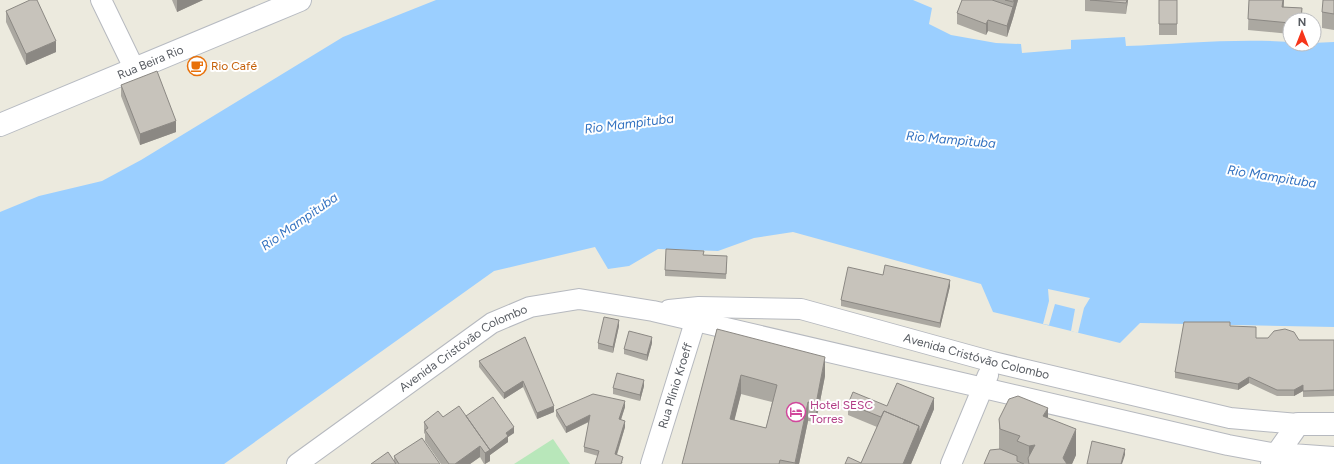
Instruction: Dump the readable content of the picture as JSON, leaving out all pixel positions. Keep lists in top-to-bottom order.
{
  "streets": {
    "main road": ["Rua Beira Rio"],
    "street": ["Avenida Cristóvão Colombo", "Rua Plínio Kroeff"]
  },
  "crossings": [
    ["Avenida Cristóvão Colombo", "Rua Plínio Kroeff"]
  ],
  "water": ["Rio Mampituba"],
  "places": {
    "cafe": ["Rio Café"],
    "hotel": ["Hotel SESC Torres"]
  },
  "north": "top"
}
